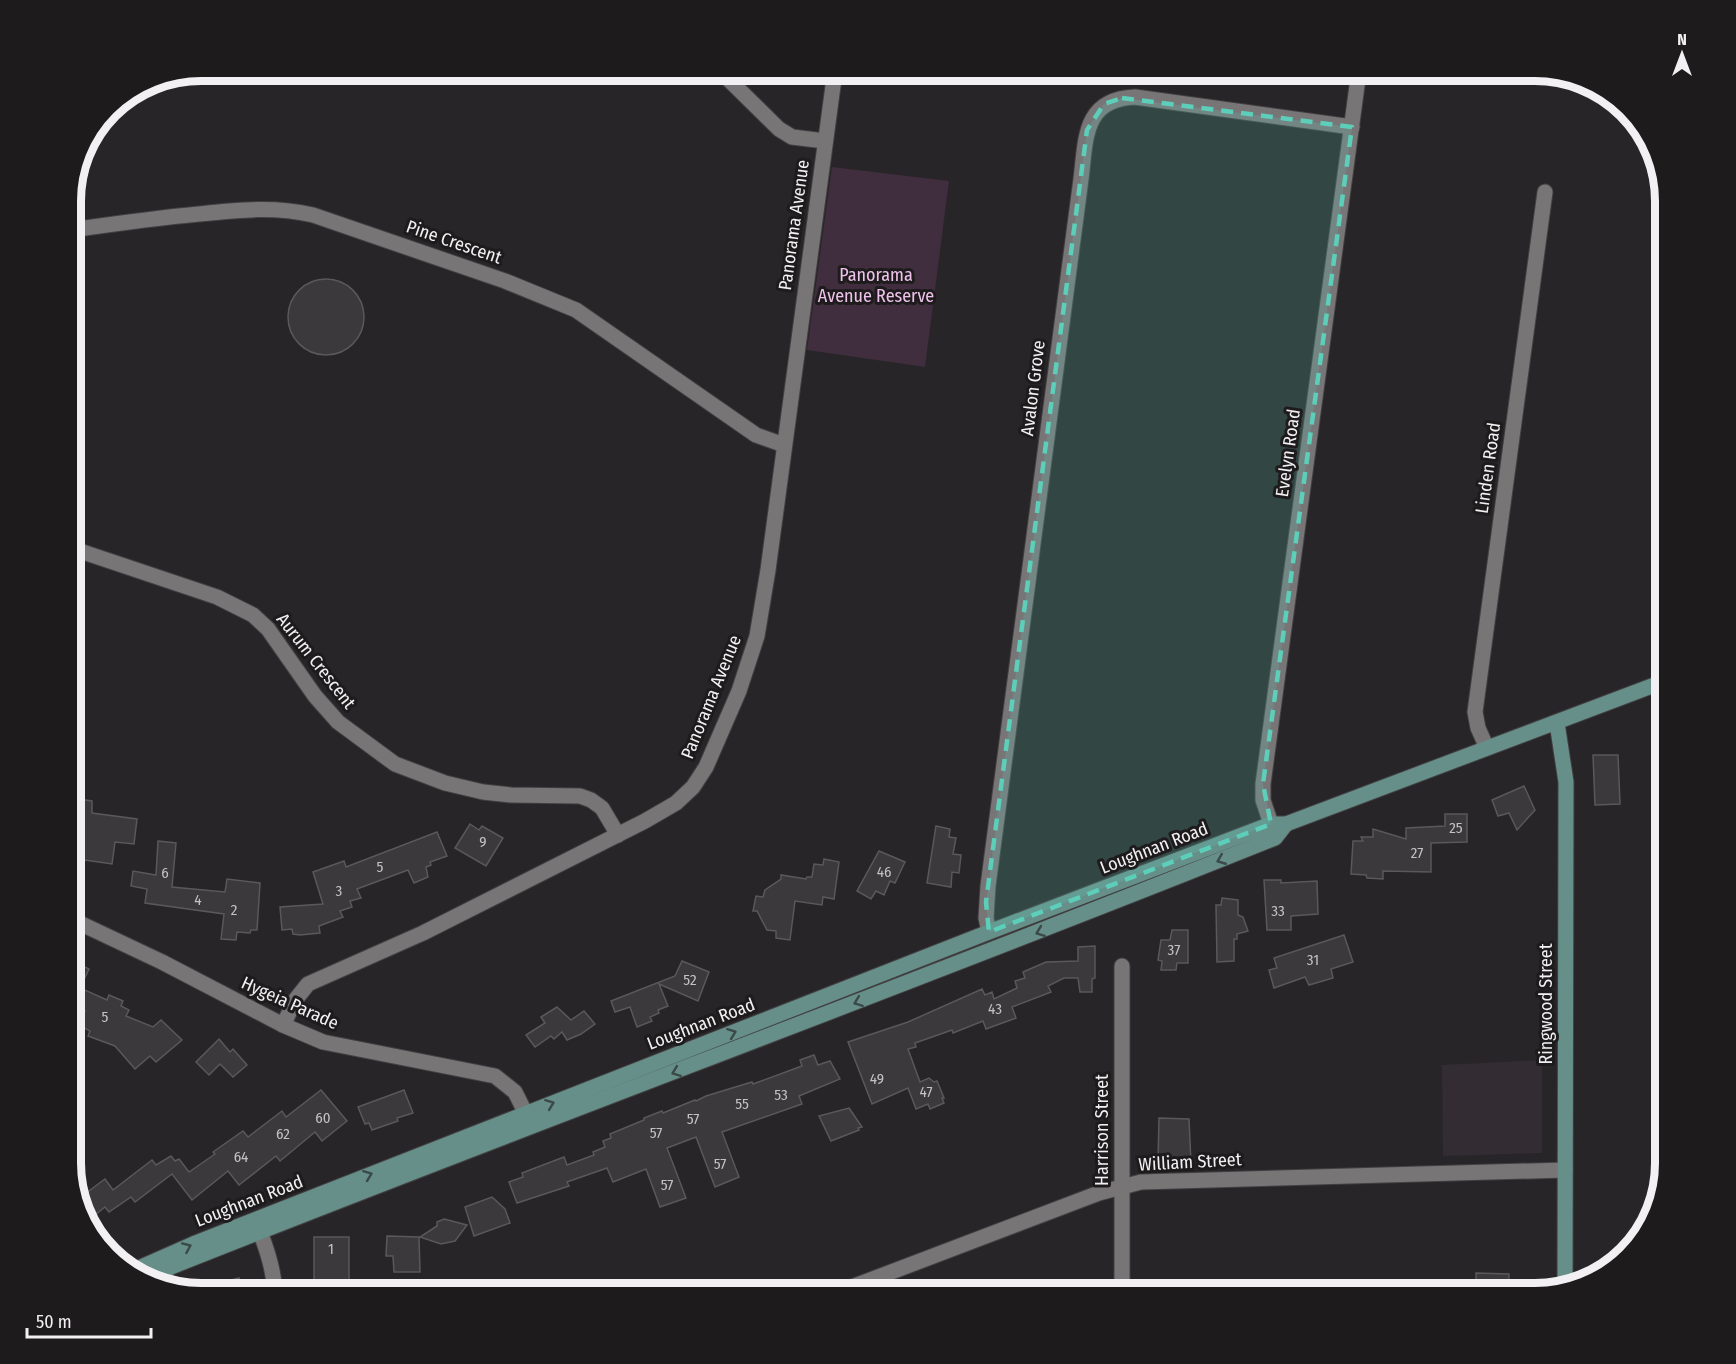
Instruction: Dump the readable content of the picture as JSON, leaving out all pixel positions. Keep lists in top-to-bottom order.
{
  "streets": {
    "main road": ["Loughnan Road", "Ringwood Street"],
    "street": [
      "Panorama Avenue",
      "Pine Crescent",
      "Avalon Grove",
      "Evelyn Road",
      "Linden Road",
      "Aurum Crescent",
      "Hygeia Parade",
      "Harrison Street",
      "William Street"
    ]
  },
  "crossings": [
    ["Panorama Avenue", "Pine Crescent"],
    ["Panorama Avenue", "Aurum Crescent"],
    ["Panorama Avenue", "Hygeia Parade"],
    ["Avalon Grove", "Evelyn Road"],
    ["Avalon Grove", "Loughnan Road"],
    ["Evelyn Road", "Loughnan Road"],
    ["Linden Road", "Loughnan Road"],
    ["Loughnan Road", "Hygeia Parade"],
    ["Loughnan Road", "Ringwood Street"],
    ["Ringwood Street", "William Street"],
    ["Harrison Street", "William Street"]
  ],
  "parks": ["Panorama Avenue Reserve"],
  "house_numbers": [
    "25",
    "9",
    "27",
    "5",
    "46",
    "6",
    "3",
    "4",
    "2",
    "33",
    "37",
    "31",
    "52",
    "43",
    "5",
    "49",
    "47",
    "53",
    "55",
    "60",
    "57",
    "57",
    "62",
    "64",
    "57",
    "57",
    "1"
  ],
  "scale_bar": "50 m",
  "north": "top"
}
